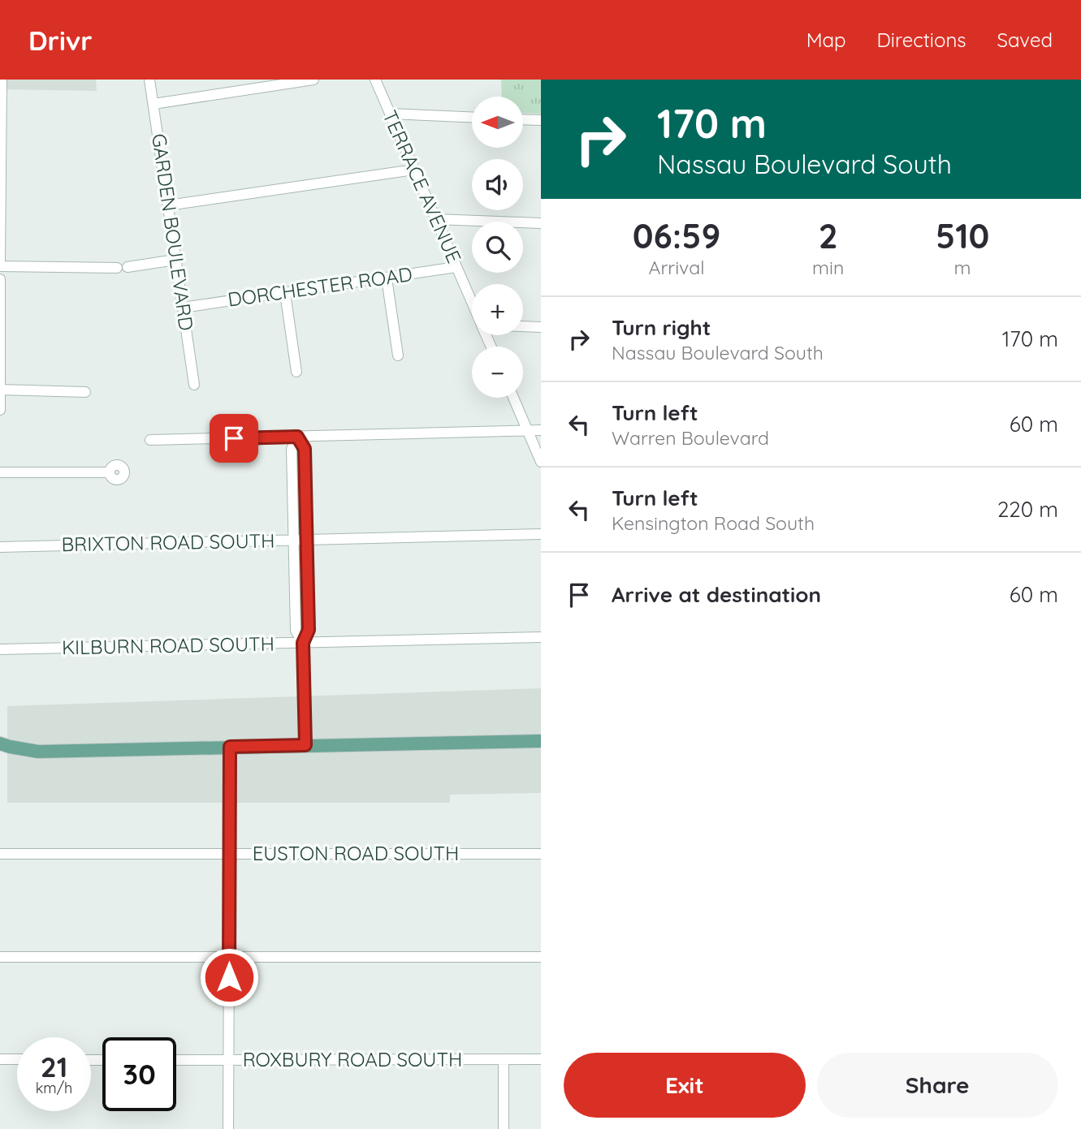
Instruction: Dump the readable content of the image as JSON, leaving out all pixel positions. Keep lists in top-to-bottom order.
{
  "streets": {
    "street": [
      "TERRACE AVENUE",
      "GARDEN BOULEVARD",
      "DORCHESTER ROAD",
      "BRIXTON ROAD SOUTH",
      "KILBURN ROAD SOUTH",
      "EUSTON ROAD SOUTH",
      "ROXBURY ROAD SOUTH"
    ]
  },
  "crossings": [
    ["TERRACE AVENUE", "DORCHESTER ROAD"],
    ["GARDEN BOULEVARD", "DORCHESTER ROAD"]
  ],
  "north": "left",
  "page": {
    "header": "Drivr",
    "nav": ["Map", "Directions", "Saved"],
    "turn": ["170 m", "Nassau Boulevard South"],
    "map_buttons": ["+", "−"],
    "eta": [
      "06:59",
      "Arrival",
      "2",
      "min",
      "510",
      "m"
    ],
    "list": [
      {
        "name": "Turn right",
        "note": "Nassau Boulevard South",
        "value": "170 m"
      },
      {
        "name": "Turn left",
        "note": "Warren Boulevard",
        "value": "60 m"
      },
      {
        "name": "Turn left",
        "note": "Kensington Road South",
        "value": "220 m"
      },
      {
        "name": "Arrive at destination",
        "value": "60 m"
      }
    ],
    "speed": "21 km/h",
    "limit": "30",
    "buttons": ["Exit", "Share"]
  }
}
